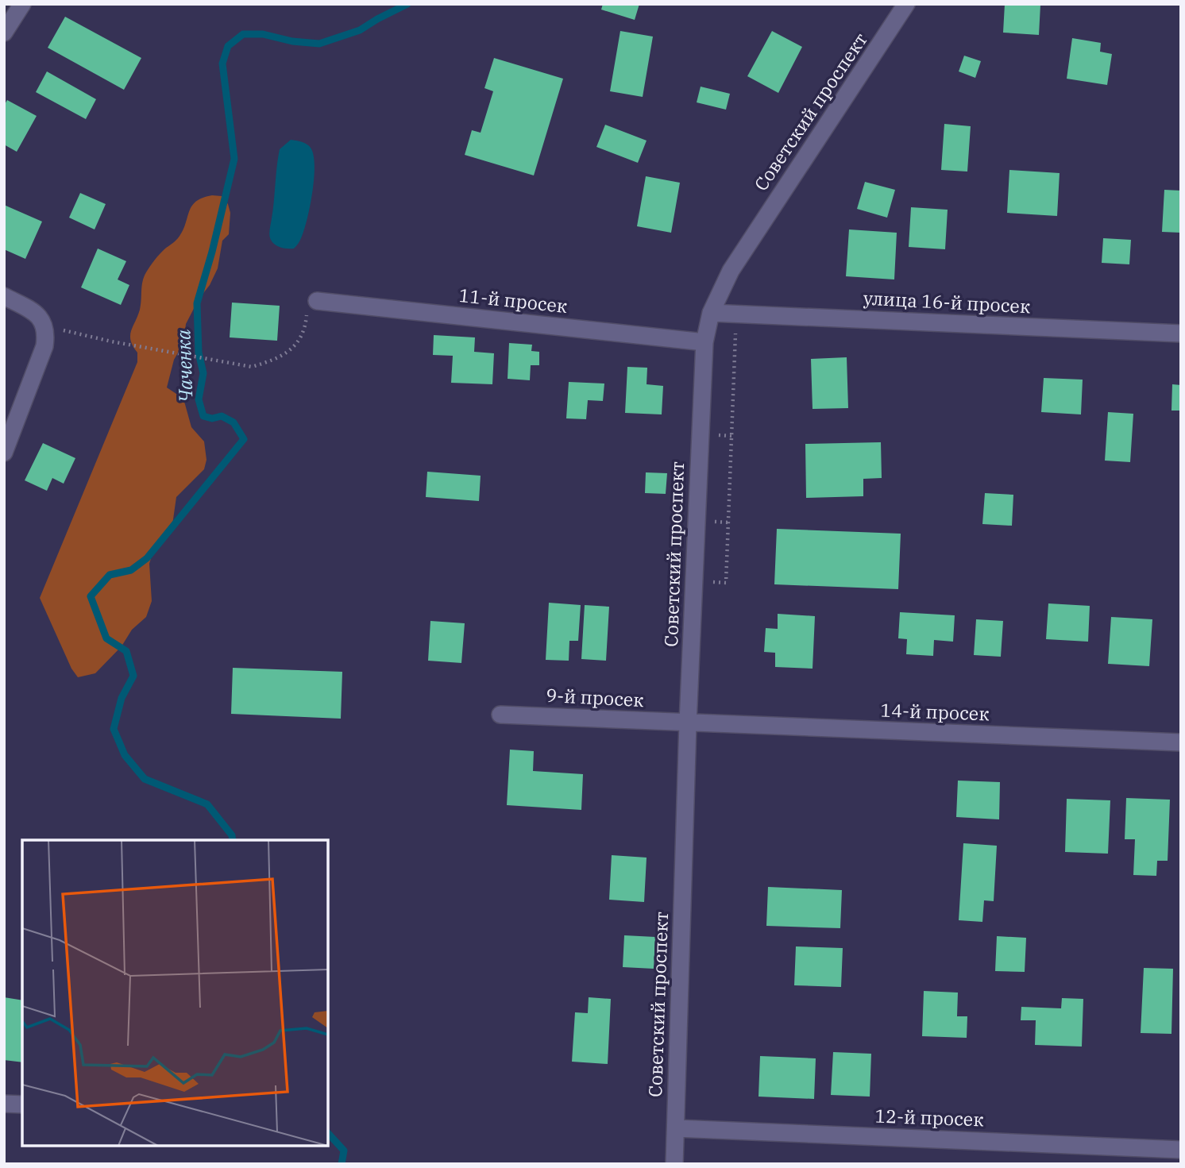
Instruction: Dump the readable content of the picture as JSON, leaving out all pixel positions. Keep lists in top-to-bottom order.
{
  "streets": {
    "street": [
      "Советский проспект",
      "11-й просек",
      "улица 16-й просек",
      "9-й просек",
      "14-й просек",
      "12-й просек"
    ]
  },
  "crossings": [
    ["Советский проспект", "11-й просек"],
    ["Советский проспект", "улица 16-й просек"],
    ["Советский проспект", "9-й просек"],
    ["Советский проспект", "14-й просек"],
    ["Советский проспект", "12-й просек"],
    ["9-й просек", "14-й просек"]
  ],
  "water": ["Чаченка"]
}
